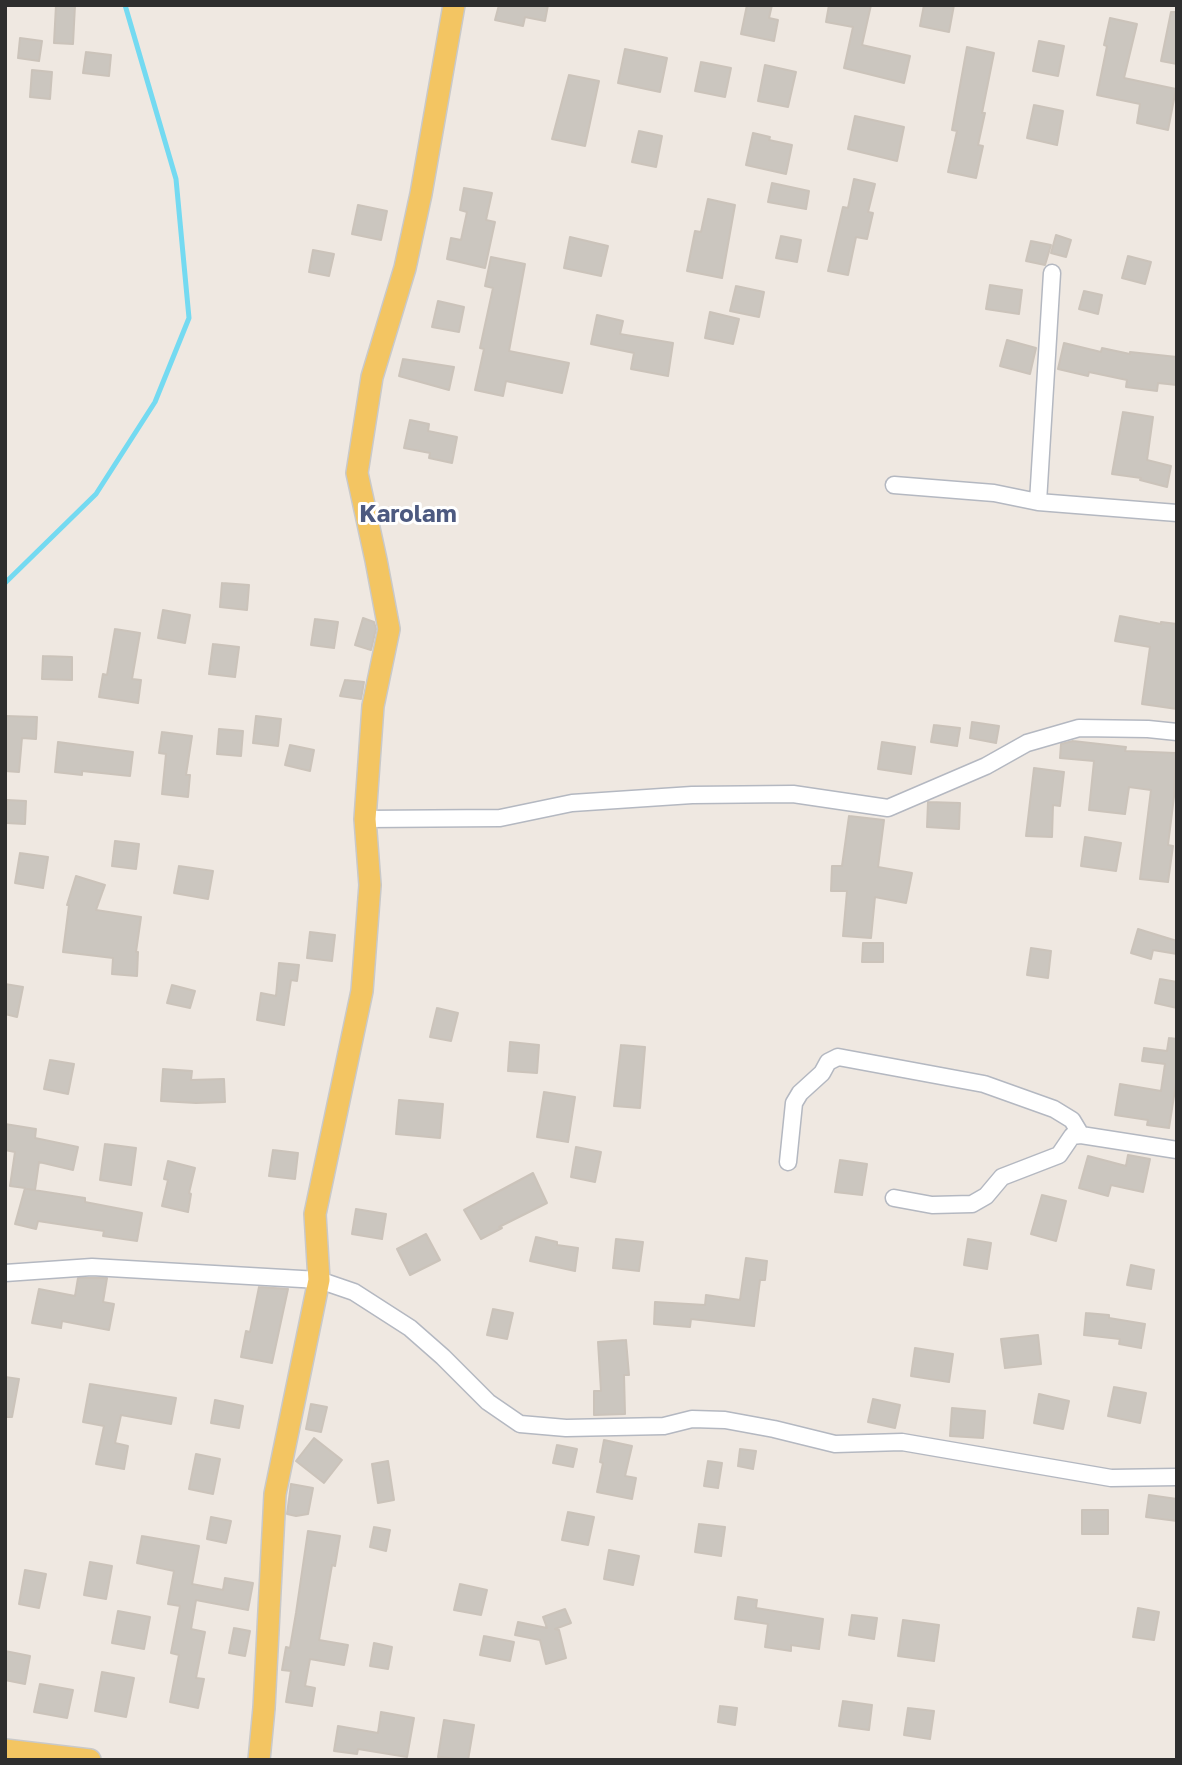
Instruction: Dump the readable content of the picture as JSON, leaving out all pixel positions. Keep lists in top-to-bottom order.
{
  "districts": ["Karolam"]
}
